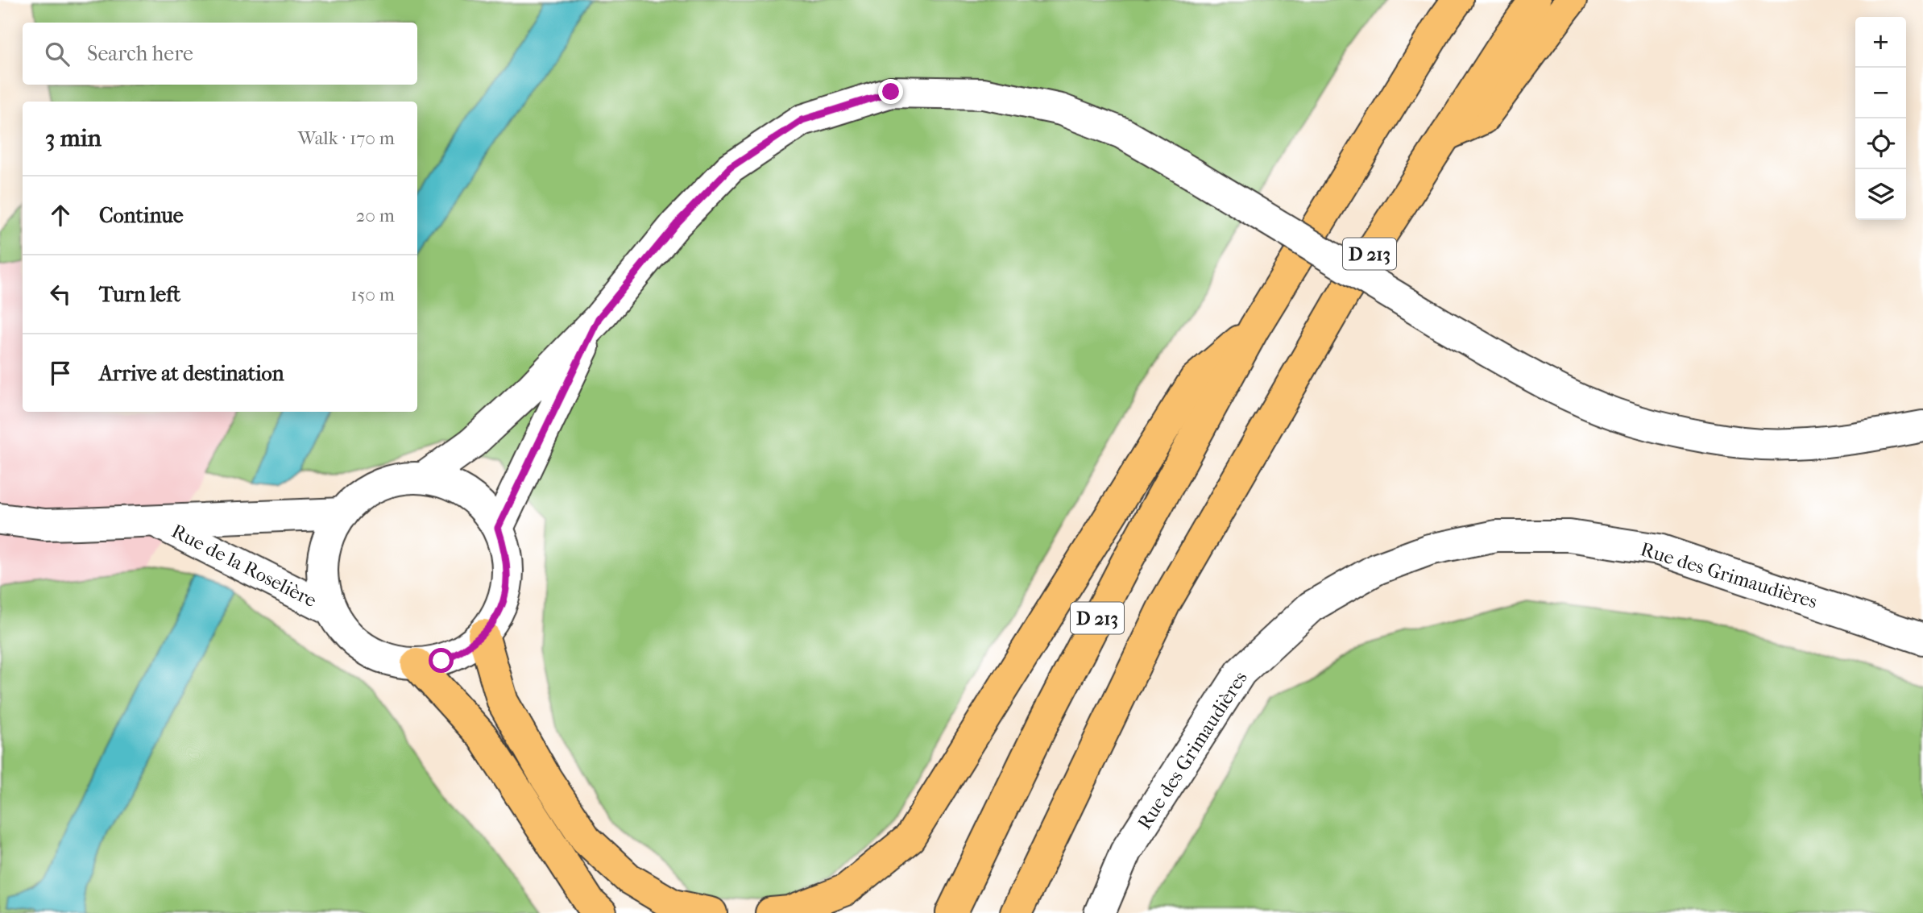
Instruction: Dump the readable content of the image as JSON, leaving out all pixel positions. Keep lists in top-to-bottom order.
{
  "streets": {
    "highway": ["D 213"],
    "street": ["Rue de la Roselière", "Rue des Grimaudières"]
  },
  "page": {
    "map_buttons": ["+", "−"],
    "search": "Search here",
    "heading": ["3 min", "Walk · 170 m"],
    "list": [
      ["Continue", "20 m"],
      ["Turn left", "150 m"],
      "Arrive at destination"
    ]
  }
}
